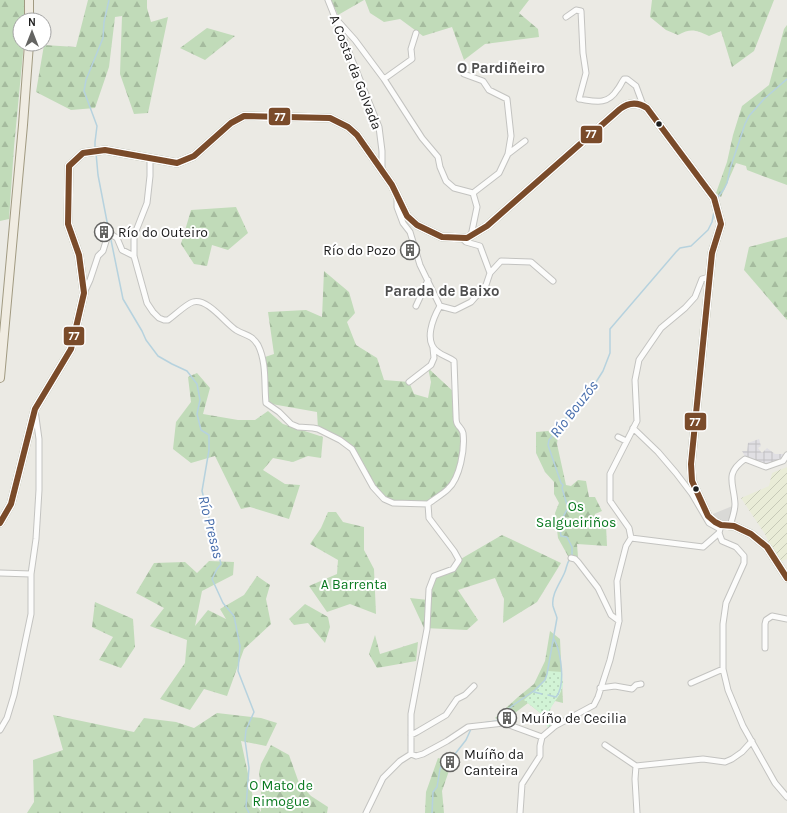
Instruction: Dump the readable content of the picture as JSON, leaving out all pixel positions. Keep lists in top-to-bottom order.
{
  "streets": {
    "street": ["A Costa da Golvada"]
  },
  "districts": ["O Pardiñeiro", "Parada de Baixo"],
  "water": ["Río Bouzós", "Río Presas"],
  "parks": ["Os Salgueiriños", "A Barrenta", "O Mato de Rimogue"],
  "places": {
    "building": [
      "Río do Outeiro",
      "Río do Pozo",
      "Muíño de Cecilia",
      "Muíño da Canteira"
    ]
  },
  "lines": ["transit line 77"],
  "north": "top"
}
